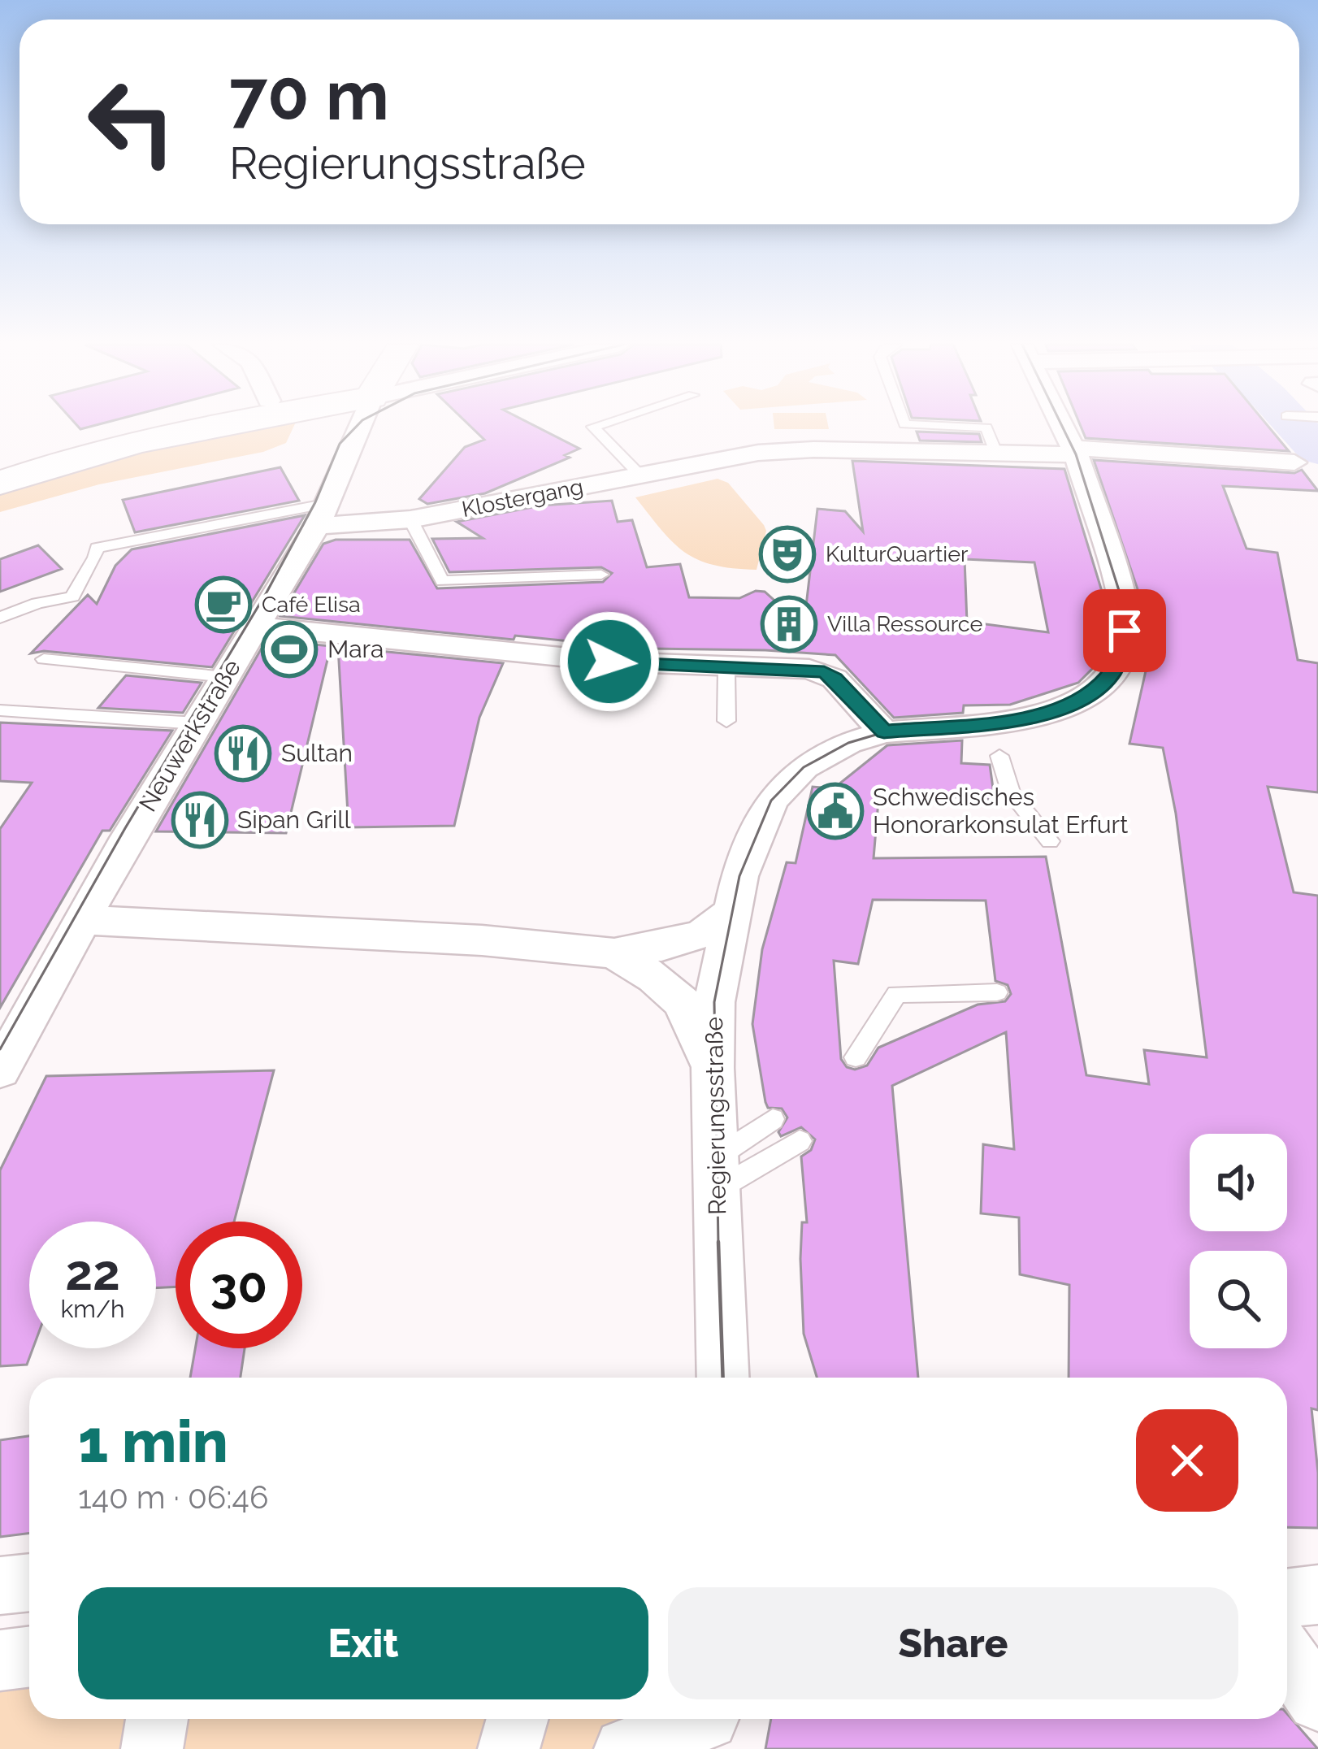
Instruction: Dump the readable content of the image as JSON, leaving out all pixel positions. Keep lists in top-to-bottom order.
{
  "streets": {
    "street": ["Klostergang", "Neuwerkstraße", "Regierungsstraße"]
  },
  "crossings": [
    ["Klostergang", "Neuwerkstraße"],
    ["Klostergang", "Regierungsstraße"]
  ],
  "places": {
    "theatre": ["KulturQuartier"],
    "cafe": ["Café Elisa"],
    "building": ["Villa Ressource"],
    "sports": ["Mara"],
    "restaurant": ["Sultan", "Sipan Grill"],
    "public building": ["Schwedisches Honorarkonsulat Erfurt"]
  },
  "page": {
    "turn": ["70 m", "Regierungsstraße"],
    "speed": "22 km/h",
    "limit": "30",
    "heading": ["1 min", "140 m · 06:46"],
    "buttons": ["Exit", "Share"]
  }
}
